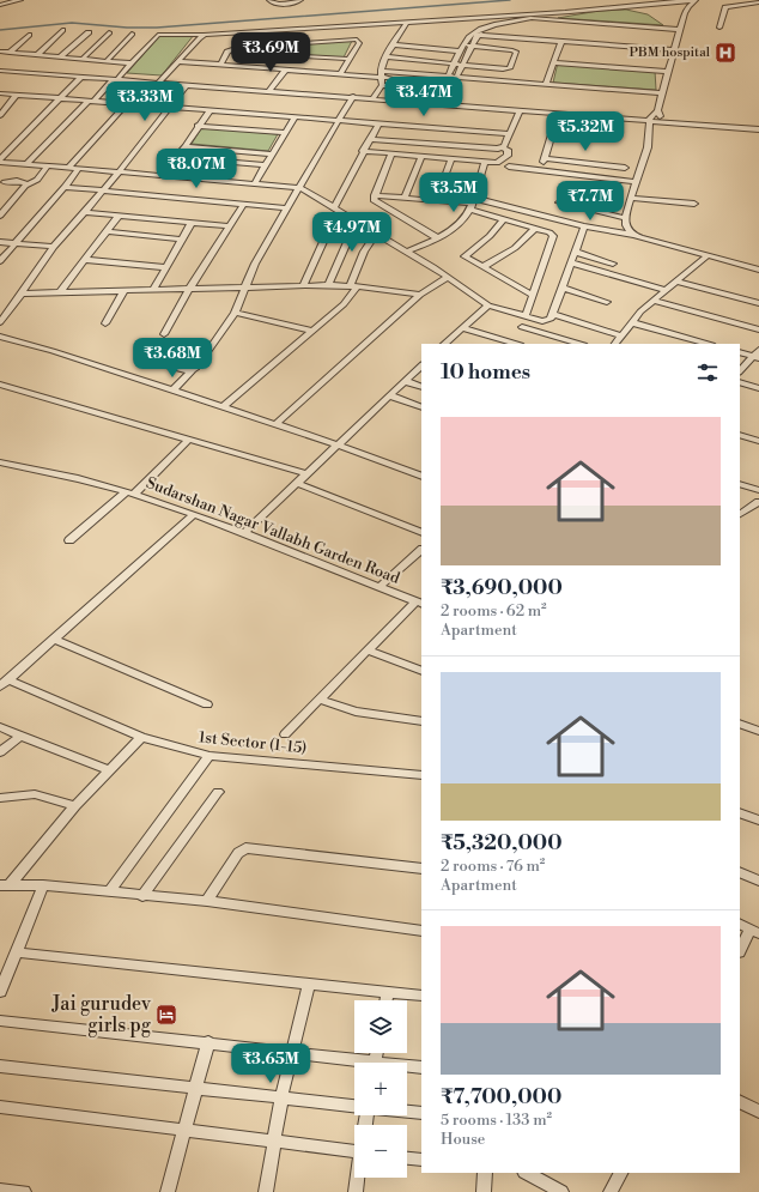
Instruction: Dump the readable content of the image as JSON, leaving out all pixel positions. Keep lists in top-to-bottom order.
{
  "streets": {
    "street": ["Sudarshan Nagar Vallabh Garden Road", "1st Sector (1-15)"]
  },
  "places": {
    "hospital": ["PBM hospital"],
    "hotel": ["Jai gurudev girls pg"]
  },
  "page": {
    "price": [
      "₹3.69M",
      "₹3.47M",
      "₹3.33M",
      "₹5.32M",
      "₹8.07M",
      "₹3.5M",
      "₹7.7M",
      "₹4.97M",
      "₹3.68M",
      "₹3.65M"
    ],
    "heading": "10 homes",
    "list": [
      {
        "name": "₹3,690,000",
        "note": "2 rooms · 62 m² · Apartment"
      },
      {
        "name": "₹5,320,000",
        "note": "2 rooms · 76 m² · Apartment"
      },
      {
        "name": "₹7,700,000",
        "note": "5 rooms · 133 m² · House"
      }
    ],
    "map_buttons": ["+", "−"]
  }
}
